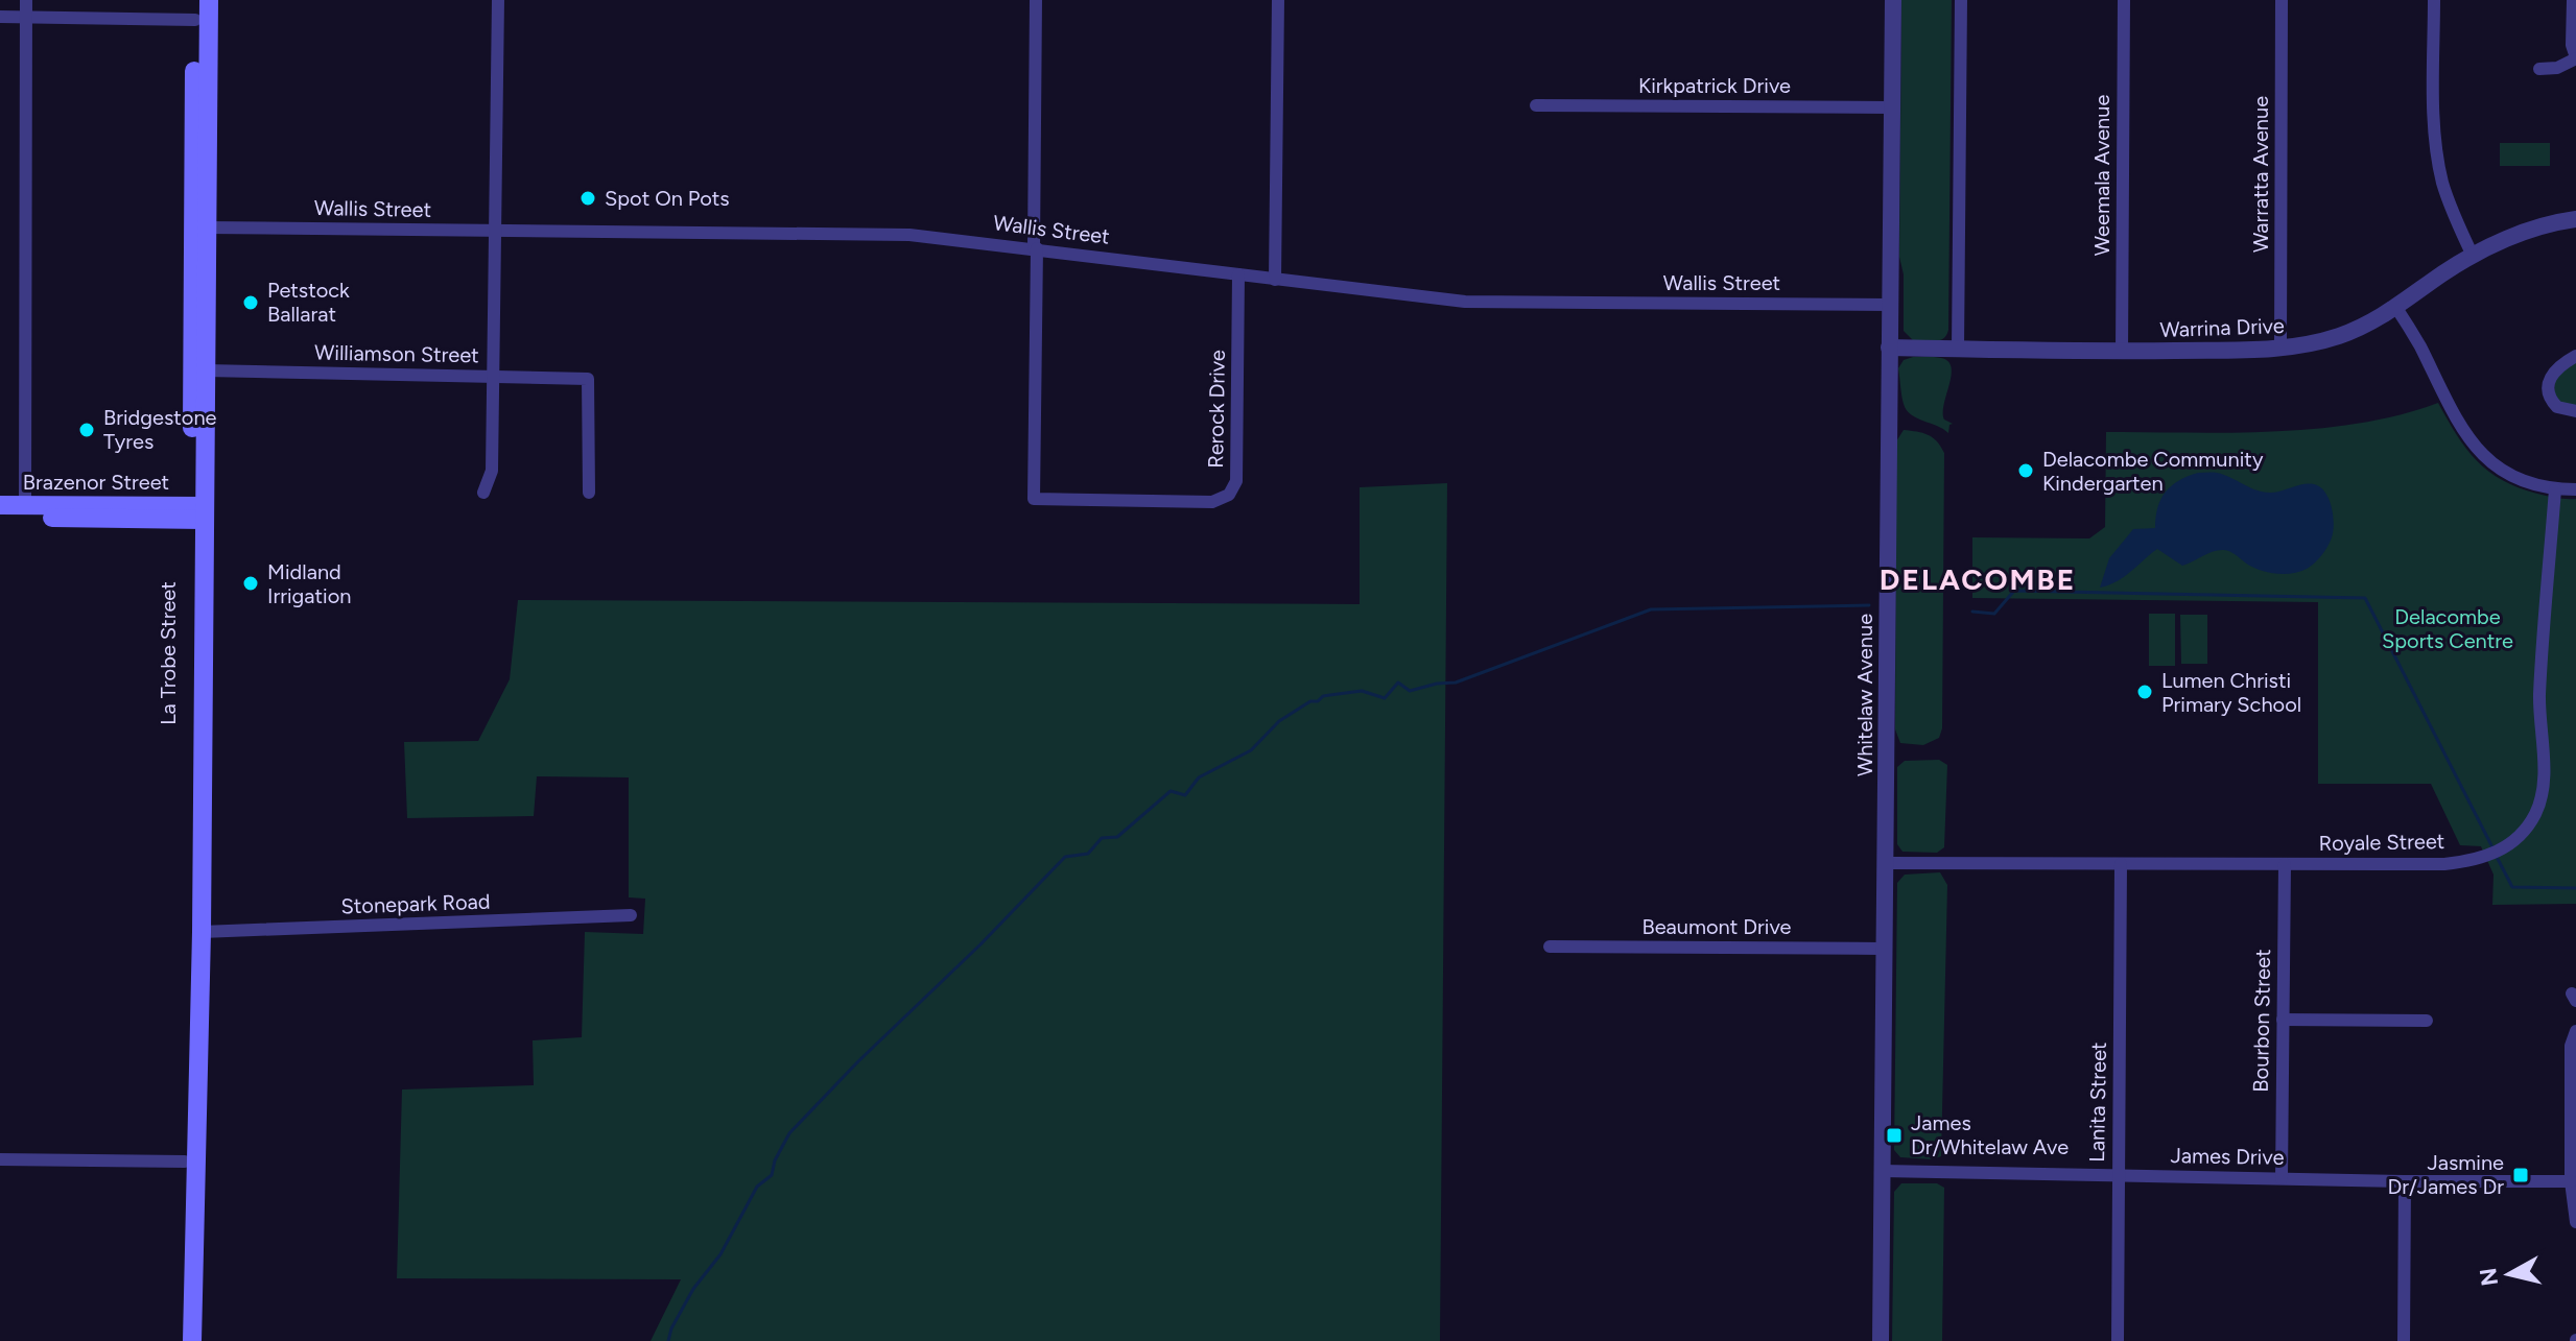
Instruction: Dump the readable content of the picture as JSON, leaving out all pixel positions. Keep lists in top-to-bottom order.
{
  "streets": {
    "main road": ["Brazenor Street", "La Trobe Street"],
    "street": [
      "Kirkpatrick Drive",
      "Warratta Avenue",
      "Weemala Avenue",
      "Wallis Street",
      "Warrina Drive",
      "Williamson Street",
      "Rerock Drive",
      "Whitelaw Avenue",
      "Royale Street",
      "Stonepark Road",
      "Beaumont Drive",
      "Bourbon Street",
      "Lanita Street",
      "James Drive"
    ]
  },
  "crossings": [
    ["Kirkpatrick Drive", "Whitelaw Avenue"],
    ["Warratta Avenue", "Warrina Drive"],
    ["Weemala Avenue", "Warrina Drive"],
    ["Wallis Street", "Rerock Drive"],
    ["Wallis Street", "La Trobe Street"],
    ["Wallis Street", "Whitelaw Avenue"],
    ["Warrina Drive", "Whitelaw Avenue"],
    ["Williamson Street", "La Trobe Street"],
    ["Brazenor Street", "La Trobe Street"],
    ["La Trobe Street", "Stonepark Road"],
    ["Whitelaw Avenue", "Royale Street"],
    ["Whitelaw Avenue", "Beaumont Drive"],
    ["Whitelaw Avenue", "James Drive"],
    ["Royale Street", "Bourbon Street"],
    ["Royale Street", "Lanita Street"],
    ["Bourbon Street", "James Drive"],
    ["Lanita Street", "James Drive"]
  ],
  "districts": ["DELACOMBE"],
  "parks": ["Delacombe Sports Centre"],
  "places": {
    "other": [
      "Spot On Pots",
      "Petstock Ballarat",
      "Bridgestone Tyres",
      "Delacombe Community Kindergarten",
      "Midland Irrigation",
      "Lumen Christi Primary School"
    ],
    "transit": ["James Dr/Whitelaw Ave", "Jasmine Dr/James Dr"]
  },
  "north": "left"
}
